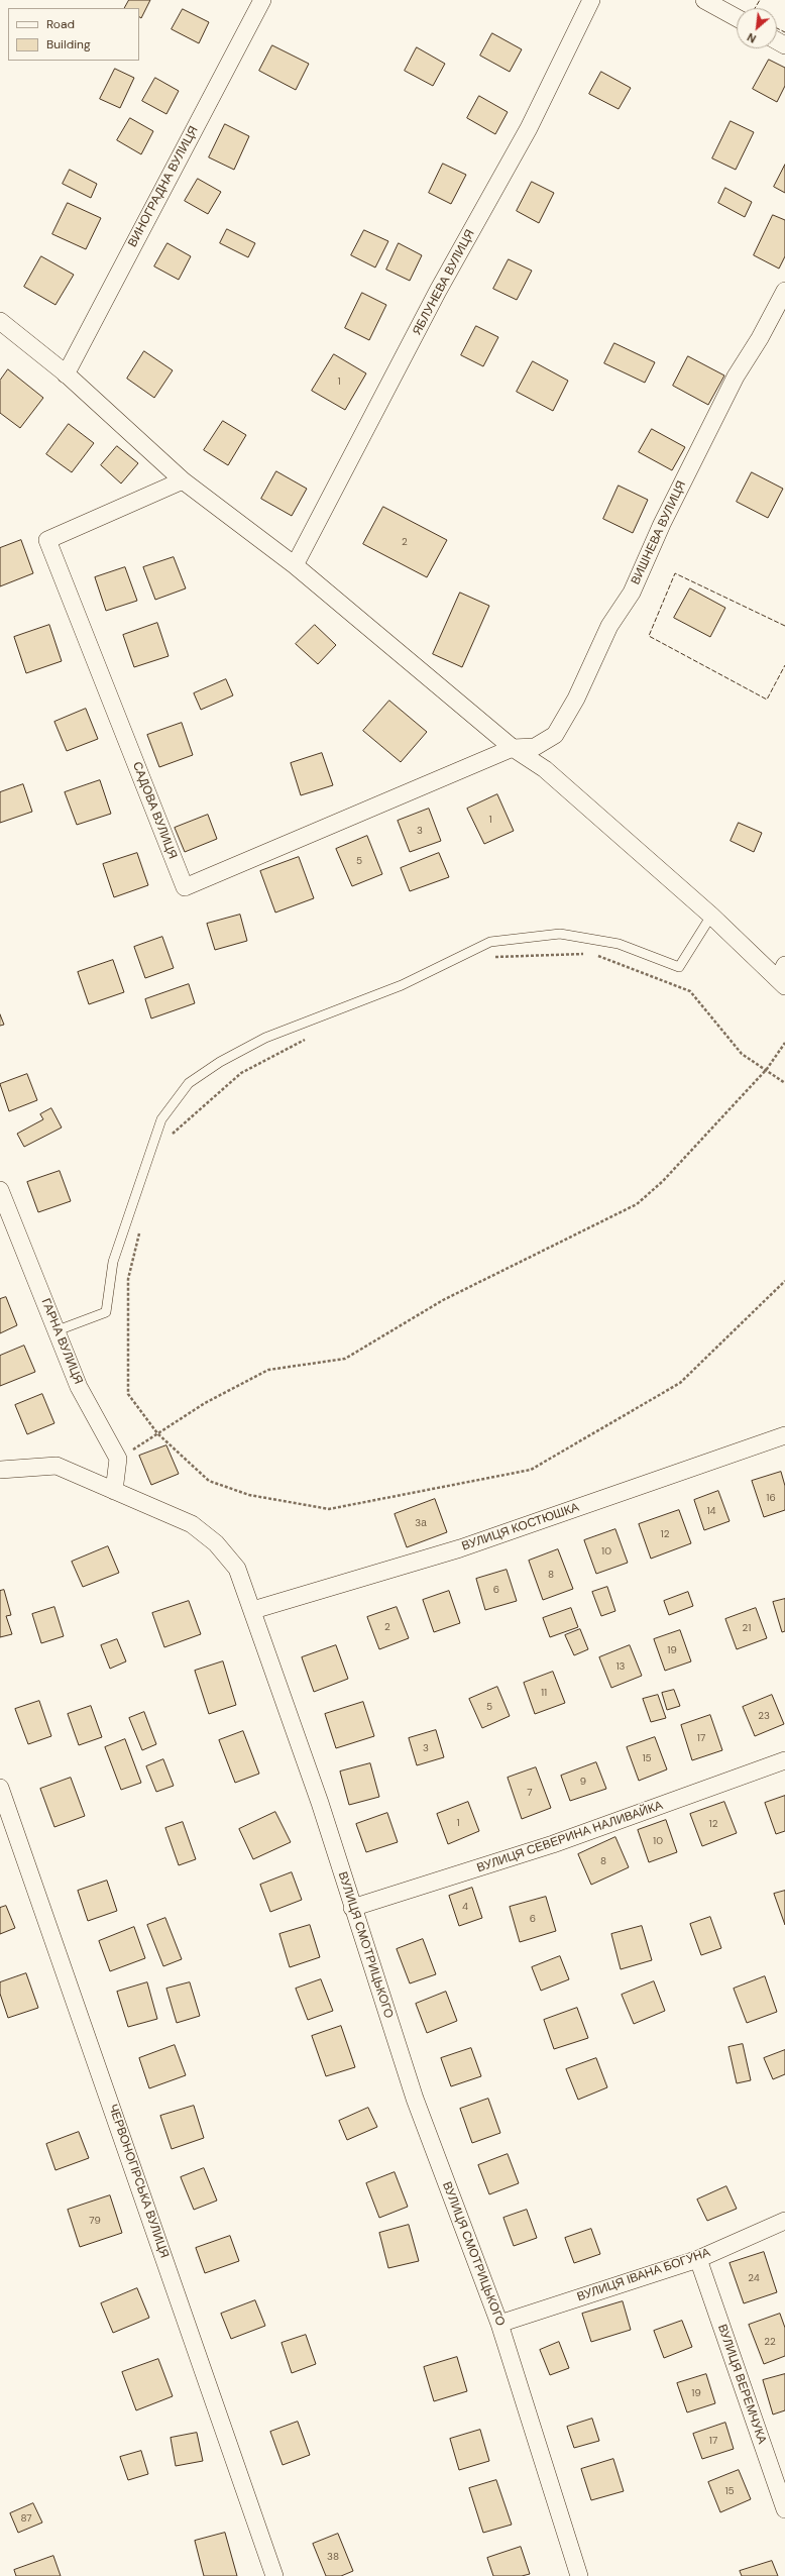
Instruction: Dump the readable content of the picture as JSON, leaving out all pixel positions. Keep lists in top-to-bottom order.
{
  "streets": {
    "street": [
      "ВИНОГРАДНА ВУЛИЦЯ",
      "ЯБЛУНЕВА ВУЛИЦЯ",
      "ВИШНЕВА ВУЛИЦЯ",
      "САДОВА ВУЛИЦЯ",
      "ГАРНА ВУЛИЦЯ",
      "ВУЛИЦЯ КОСТЮШКА",
      "ВУЛИЦЯ СЕВЕРИНА НАЛИВАЙКА",
      "ВУЛИЦЯ СМОТРИЦЬКОГО",
      "ЧЕРВОНОГІРСЬКА ВУЛИЦЯ",
      "ВУЛИЦЯ ІВАНА БОГУНА",
      "ВУЛИЦЯ ВЕРЕМЧУКА"
    ]
  },
  "crossings": [
    ["ВИШНЕВА ВУЛИЦЯ", "САДОВА ВУЛИЦЯ"],
    ["ВУЛИЦЯ КОСТЮШКА", "ВУЛИЦЯ СМОТРИЦЬКОГО"],
    ["ВУЛИЦЯ СЕВЕРИНА НАЛИВАЙКА", "ВУЛИЦЯ СМОТРИЦЬКОГО"],
    ["ВУЛИЦЯ СМОТРИЦЬКОГО", "ВУЛИЦЯ ІВАНА БОГУНА"],
    ["ВУЛИЦЯ ІВАНА БОГУНА", "ВУЛИЦЯ ВЕРЕМЧУКА"]
  ],
  "house_numbers": [
    "1",
    "2",
    "1",
    "3",
    "5",
    "16",
    "14",
    "3а",
    "12",
    "10",
    "8",
    "6",
    "2",
    "21",
    "19",
    "13",
    "11",
    "5",
    "23",
    "17",
    "3",
    "15",
    "9",
    "7",
    "1",
    "12",
    "10",
    "8",
    "4",
    "6",
    "79",
    "24",
    "22",
    "19",
    "17",
    "15",
    "87",
    "38"
  ],
  "legend": ["Road", "Building"],
  "north": "bottom left"
}
